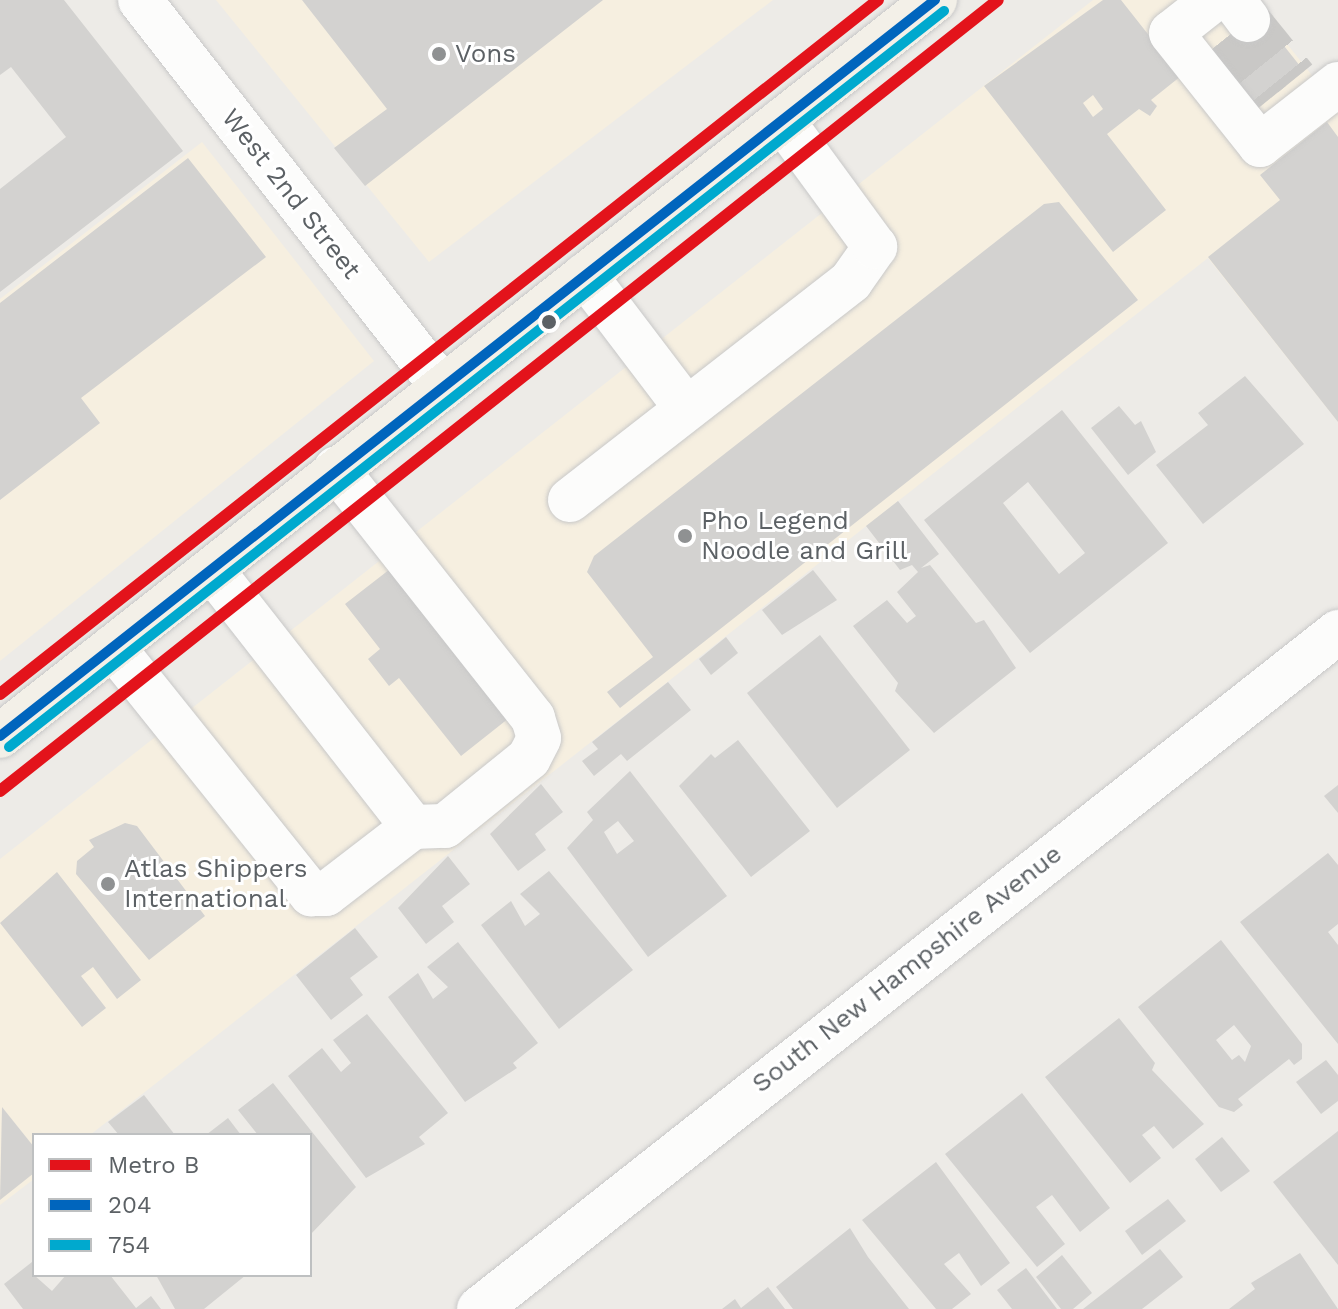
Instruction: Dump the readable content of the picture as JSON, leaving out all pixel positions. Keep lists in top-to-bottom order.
{
  "streets": {
    "street": ["West 2nd Street", "South New Hampshire Avenue"]
  },
  "places": ["Vons", "Pho Legend Noodle and Grill", "Atlas Shippers International"],
  "lines": ["metro line B", "transit line 204", "transit line 754"],
  "legend": ["Metro B", "204", "754"]
}
